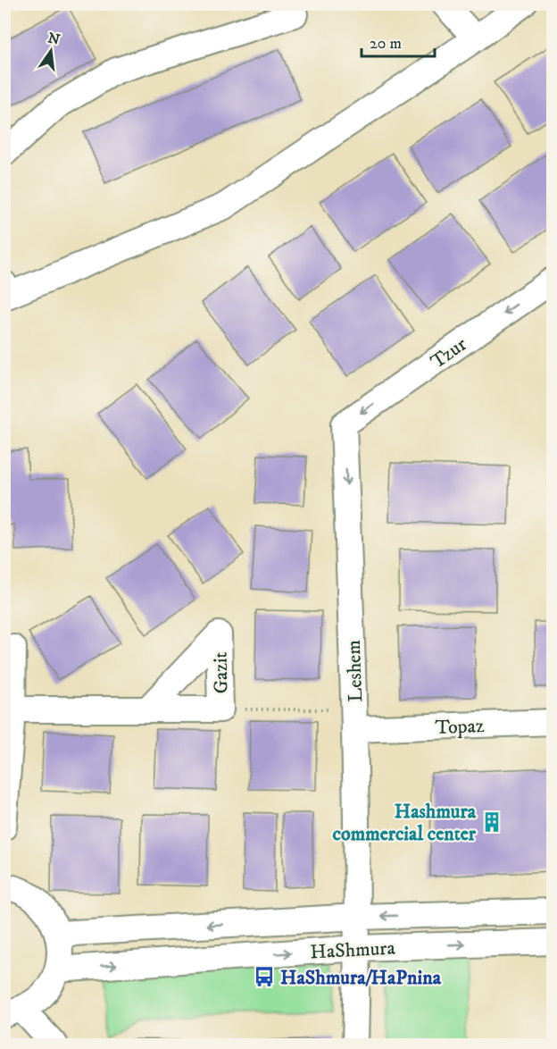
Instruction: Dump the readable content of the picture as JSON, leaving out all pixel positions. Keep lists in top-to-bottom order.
{
  "streets": {
    "street": [
      "Tzur",
      "Leshem",
      "Gazit",
      "Topaz",
      "HaShmura"
    ]
  },
  "crossings": [
    ["Tzur", "Leshem"],
    ["Leshem", "Topaz"],
    ["Leshem", "HaShmura"]
  ],
  "one_way": ["Tzur", "Leshem"],
  "places": {
    "building": ["Hashmura commercial center"],
    "bus stop": ["HaShmura/HaPnina"]
  },
  "scale_bar": "20 m",
  "north": "top"
}
